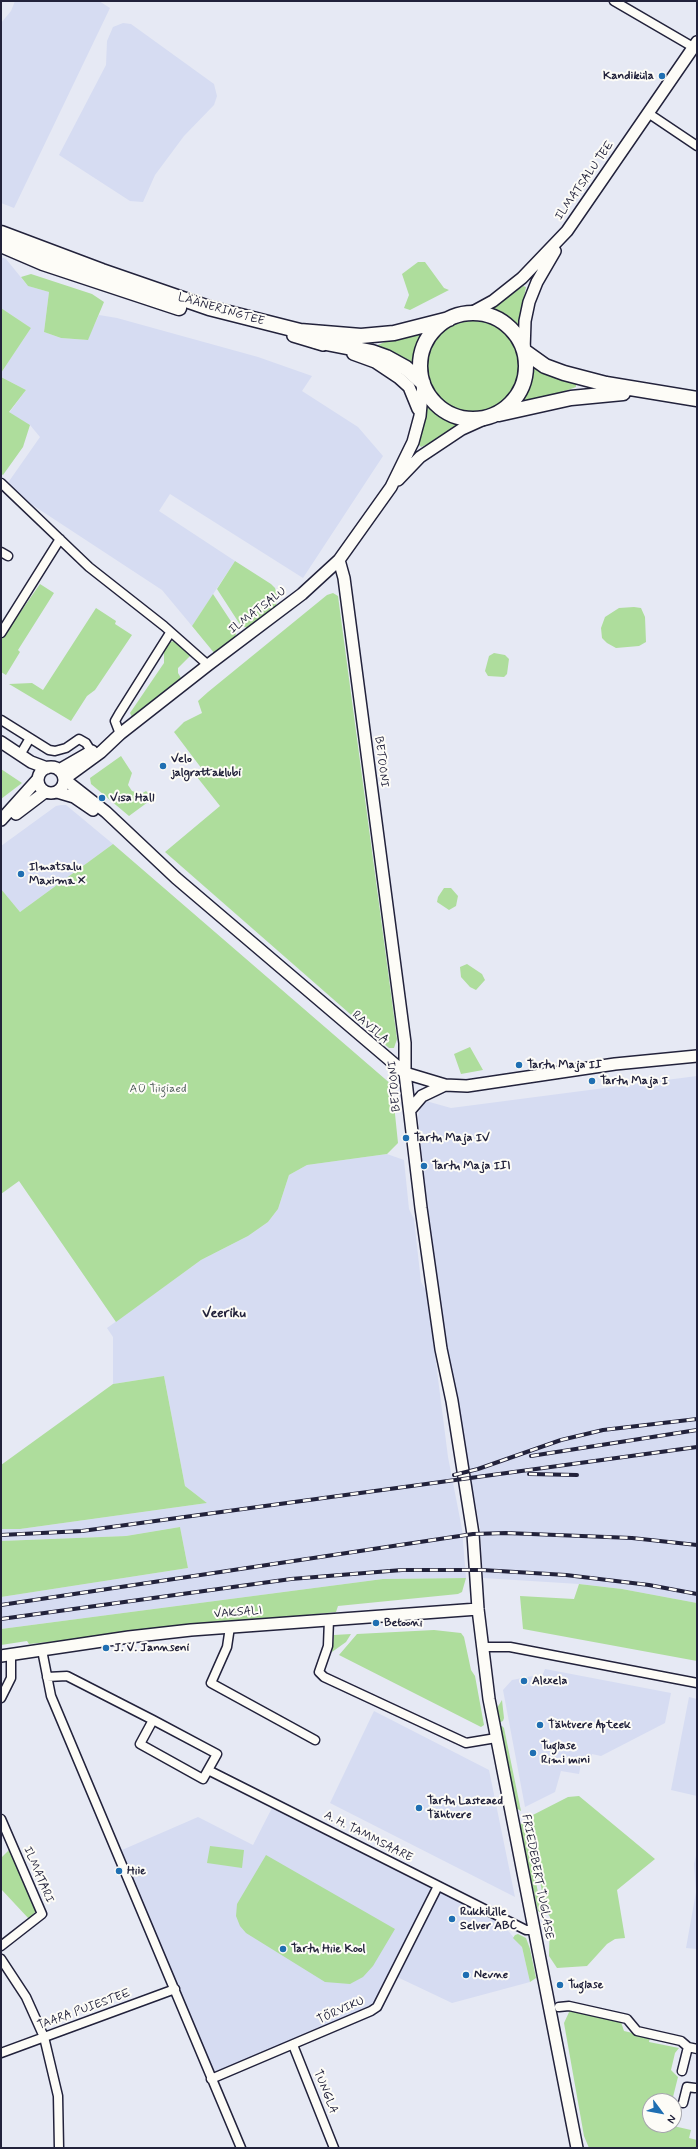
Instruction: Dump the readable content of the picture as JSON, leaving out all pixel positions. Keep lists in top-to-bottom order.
{
  "streets": {
    "highway": ["LÄÄNERINGTEE"],
    "street": [
      "ILMATSALU TEE",
      "ILMATSALU",
      "BETOONI",
      "RAVILA",
      "VAKSALI",
      "A. H. TAMMSAARE",
      "ILMATARI",
      "FRIEDEBERT TUGLASE",
      "TAARA PUIESTEE",
      "TÕRVIKU",
      "TUNGLA"
    ]
  },
  "crossings": [
    ["ILMATSALU TEE", "LÄÄNERINGTEE"],
    ["ILMATSALU TEE", "ILMATSALU"],
    ["LÄÄNERINGTEE", "ILMATSALU"],
    ["ILMATSALU", "BETOONI"],
    ["ILMATSALU", "RAVILA"],
    ["BETOONI", "RAVILA"],
    ["BETOONI", "VAKSALI"],
    ["BETOONI", "FRIEDEBERT TUGLASE"],
    ["VAKSALI", "FRIEDEBERT TUGLASE"],
    ["A. H. TAMMSAARE", "FRIEDEBERT TUGLASE"],
    ["A. H. TAMMSAARE", "TÕRVIKU"],
    ["TÕRVIKU", "TUNGLA"]
  ],
  "districts": ["Veeriku"],
  "parks": ["AÜ Tiigiaed"],
  "places": [
    "Kandiküla",
    "Velo jalgrattaklubi",
    "Visa Hall",
    "Ilmatsalu Maxima X",
    "Tartu Maja II",
    "Tartu Maja I",
    "Tartu Maja IV",
    "Tartu Maja III",
    "Betooni",
    "J. V. Jannseni",
    "Alexela",
    "Tähtvere Apteek",
    "Tuglase Rimi mini",
    "Tartu Lasteaed Tähtvere",
    "Hiie",
    "Rukkilille Selver ABC",
    "Tartu Hiie Kool",
    "Nevne",
    "Tuglase"
  ],
  "north": "bottom right"
}
